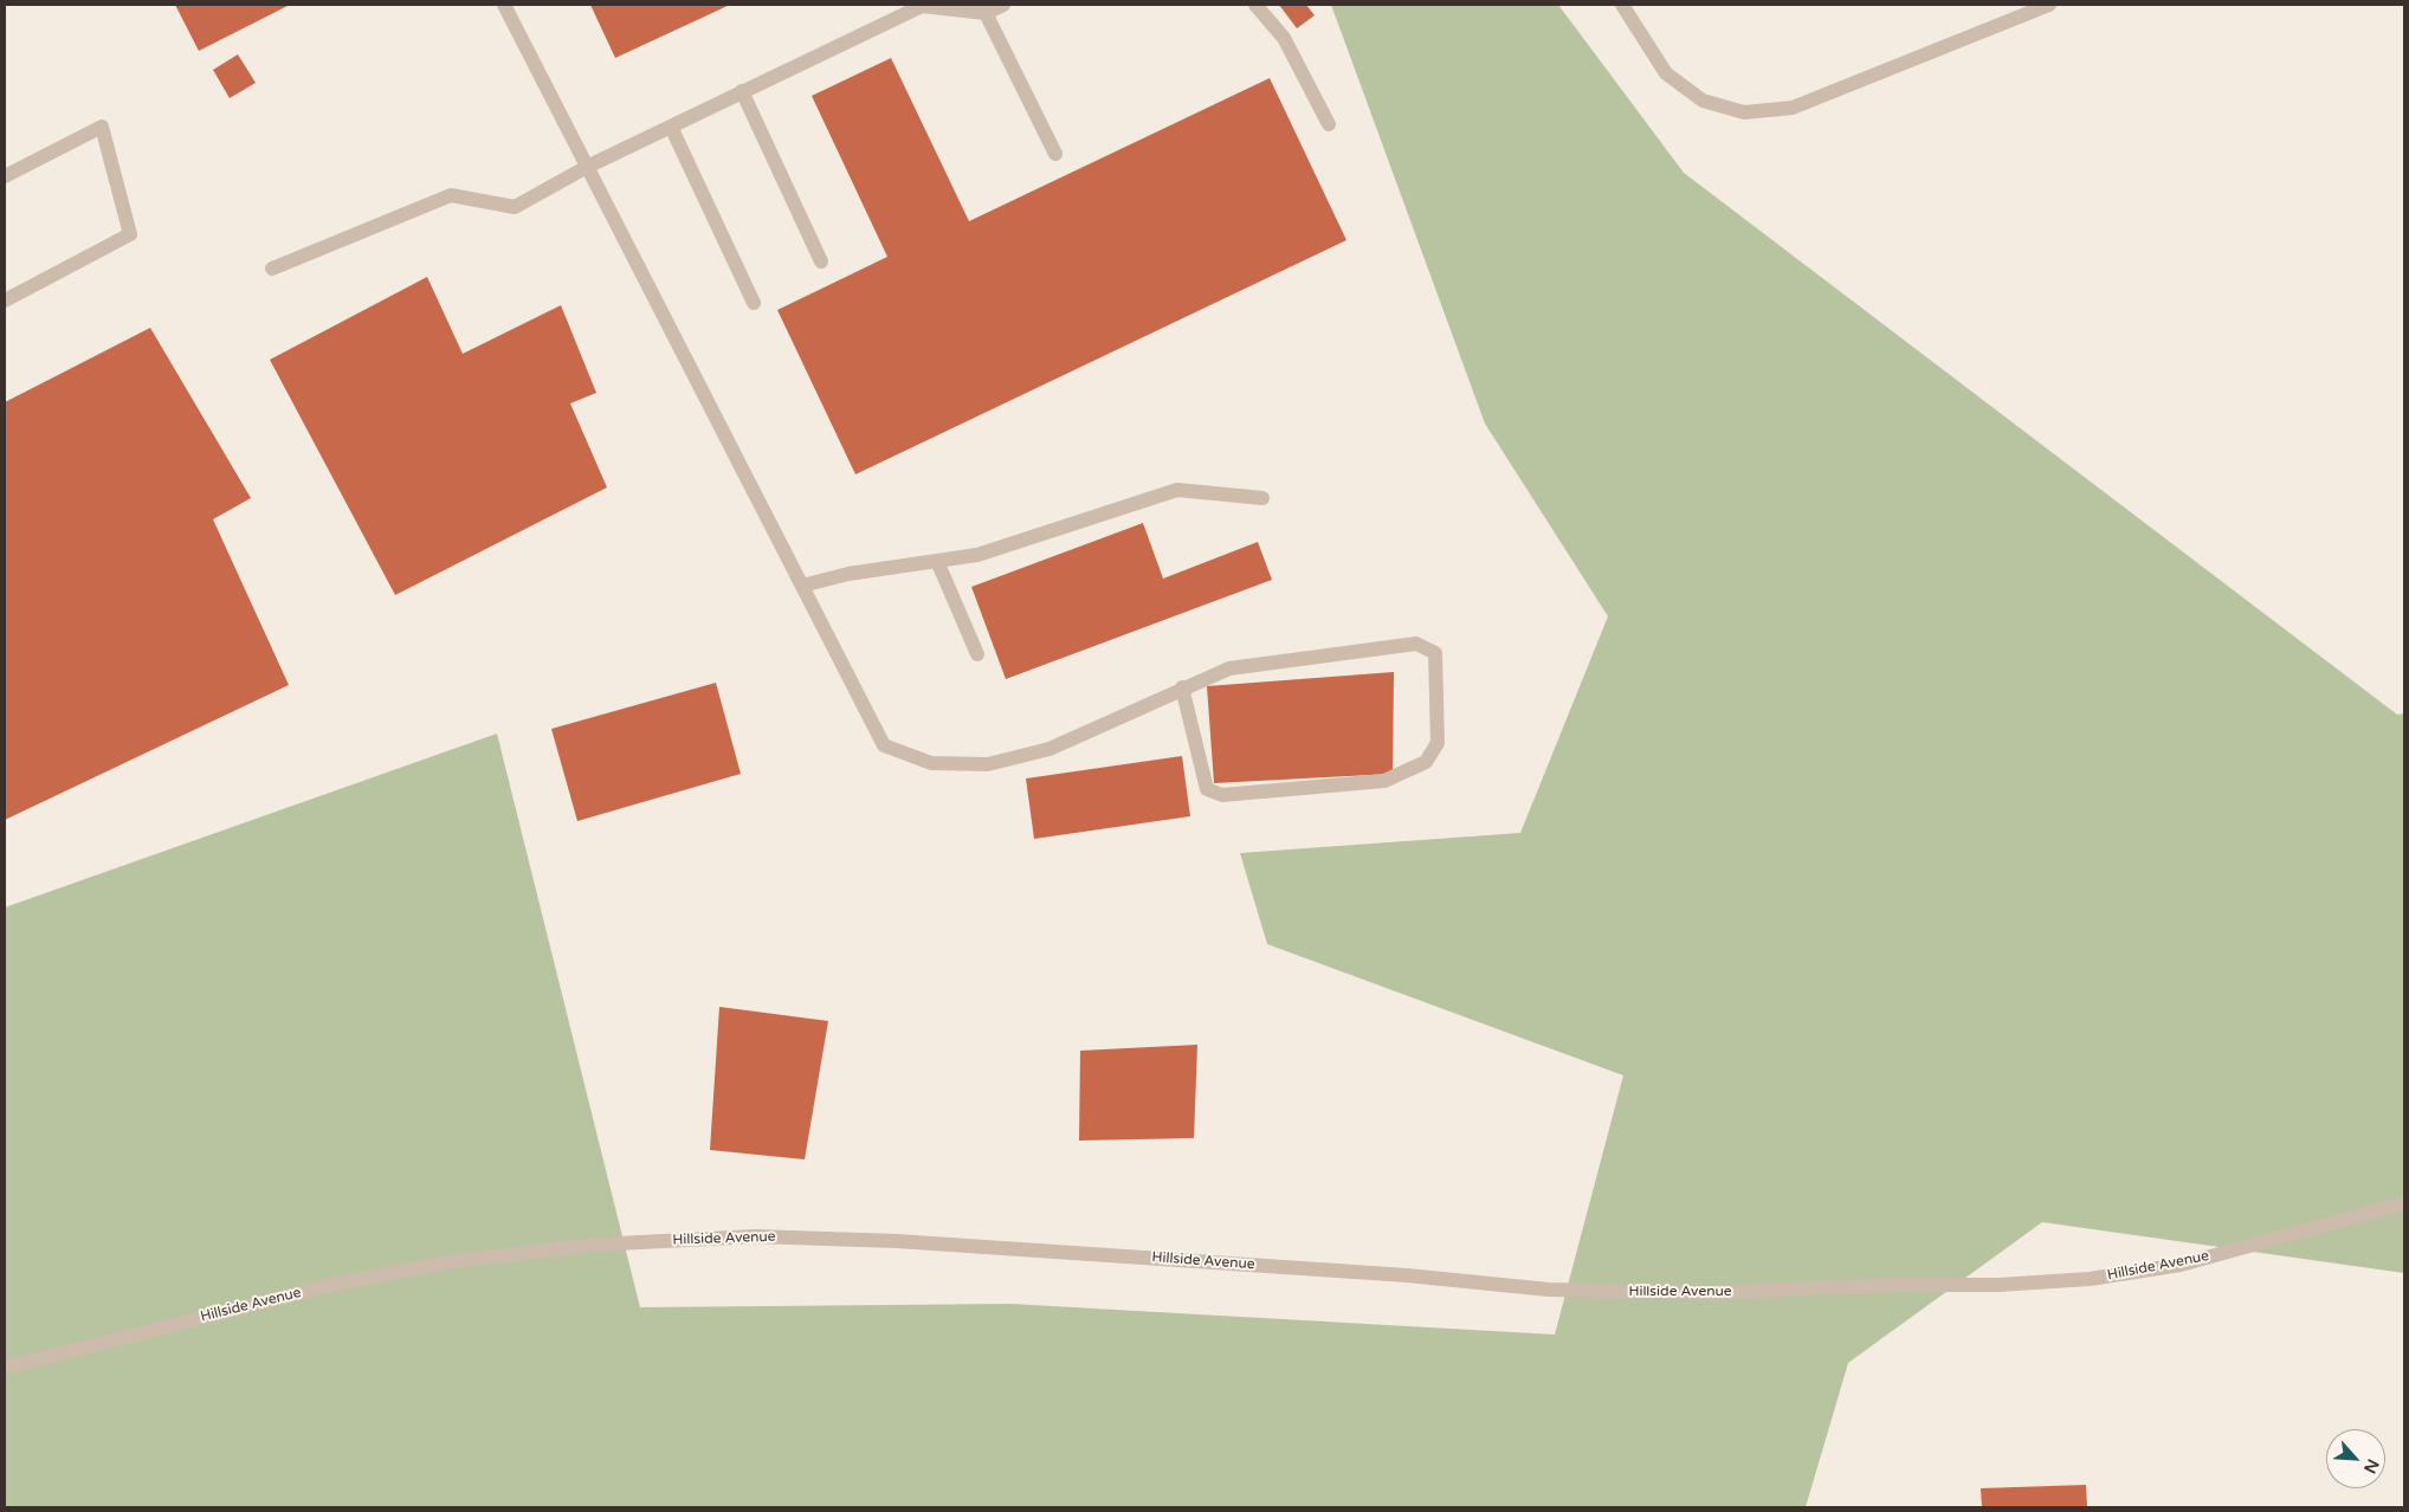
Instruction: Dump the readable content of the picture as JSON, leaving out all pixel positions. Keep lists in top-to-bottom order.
{
  "streets": {
    "street": ["Hillside Avenue"]
  },
  "north": "bottom right"
}
